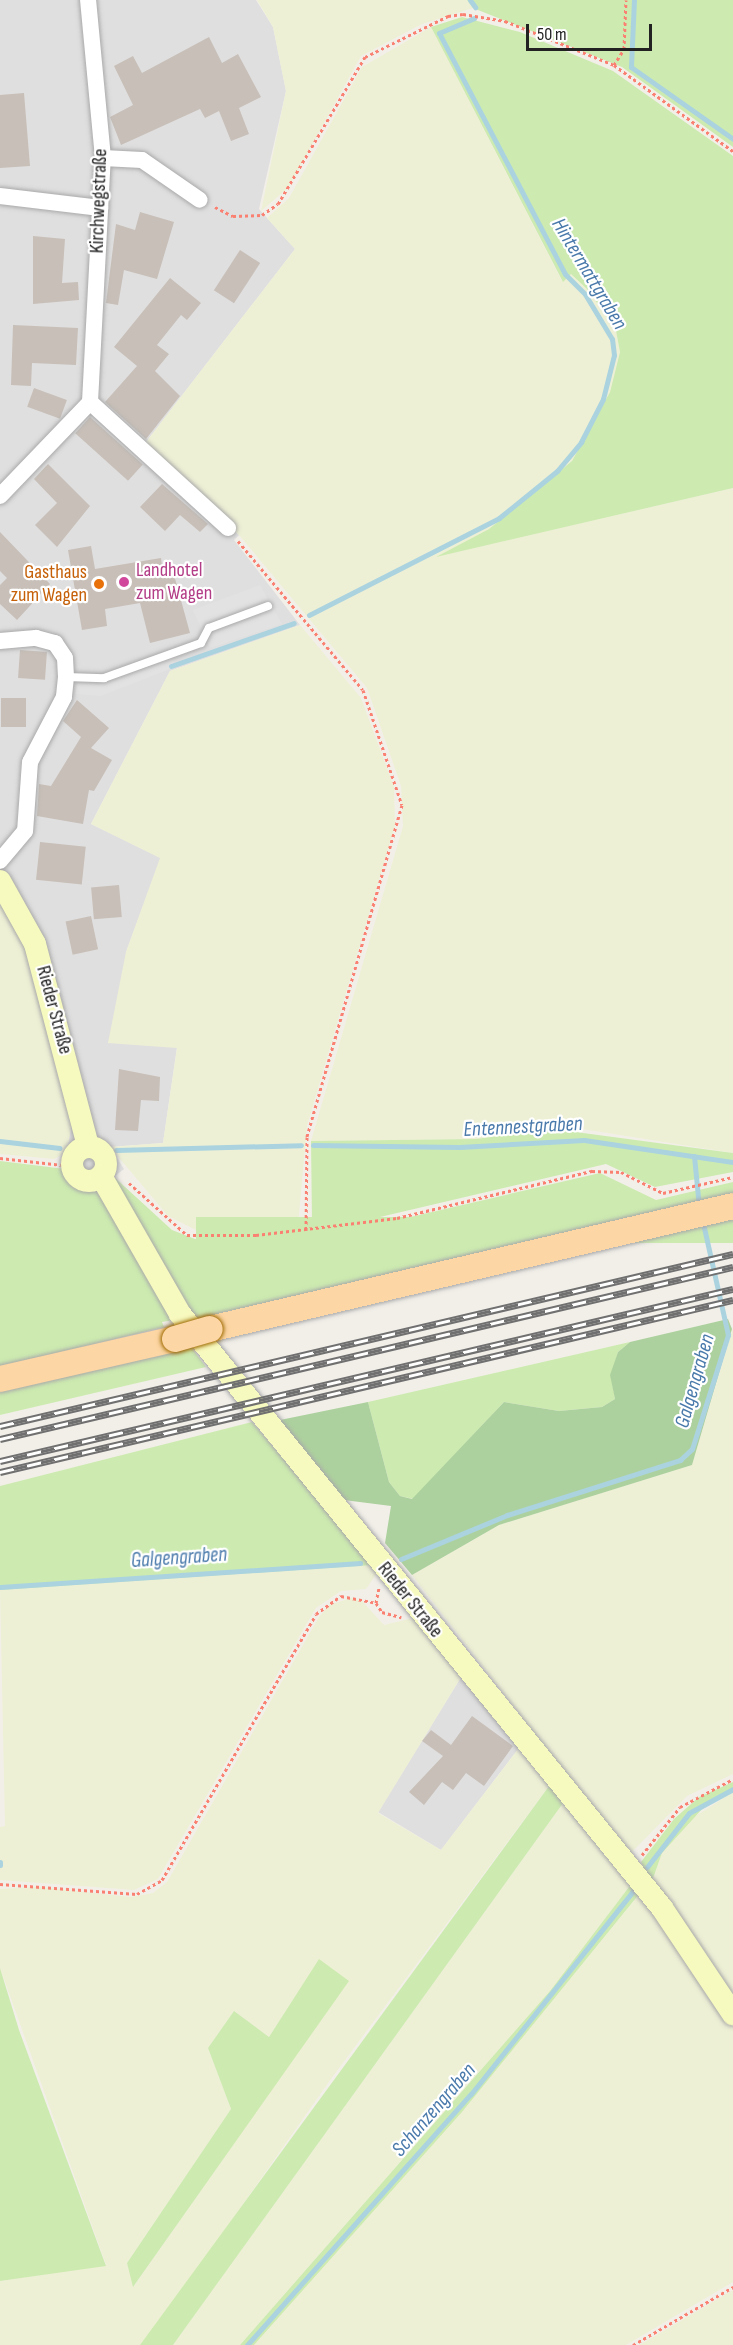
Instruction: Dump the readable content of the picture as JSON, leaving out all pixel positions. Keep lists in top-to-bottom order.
{
  "streets": {
    "street": ["Kirchwegstraße", "Rieder Straße"]
  },
  "water": [
    "Hintermattgraben",
    "Entennestgraben",
    "Galgengraben",
    "Schanzengraben"
  ],
  "places": ["Landhotel zum Wagen", "Gasthaus zum Wagen"],
  "scale_bar": "50 m"
}
